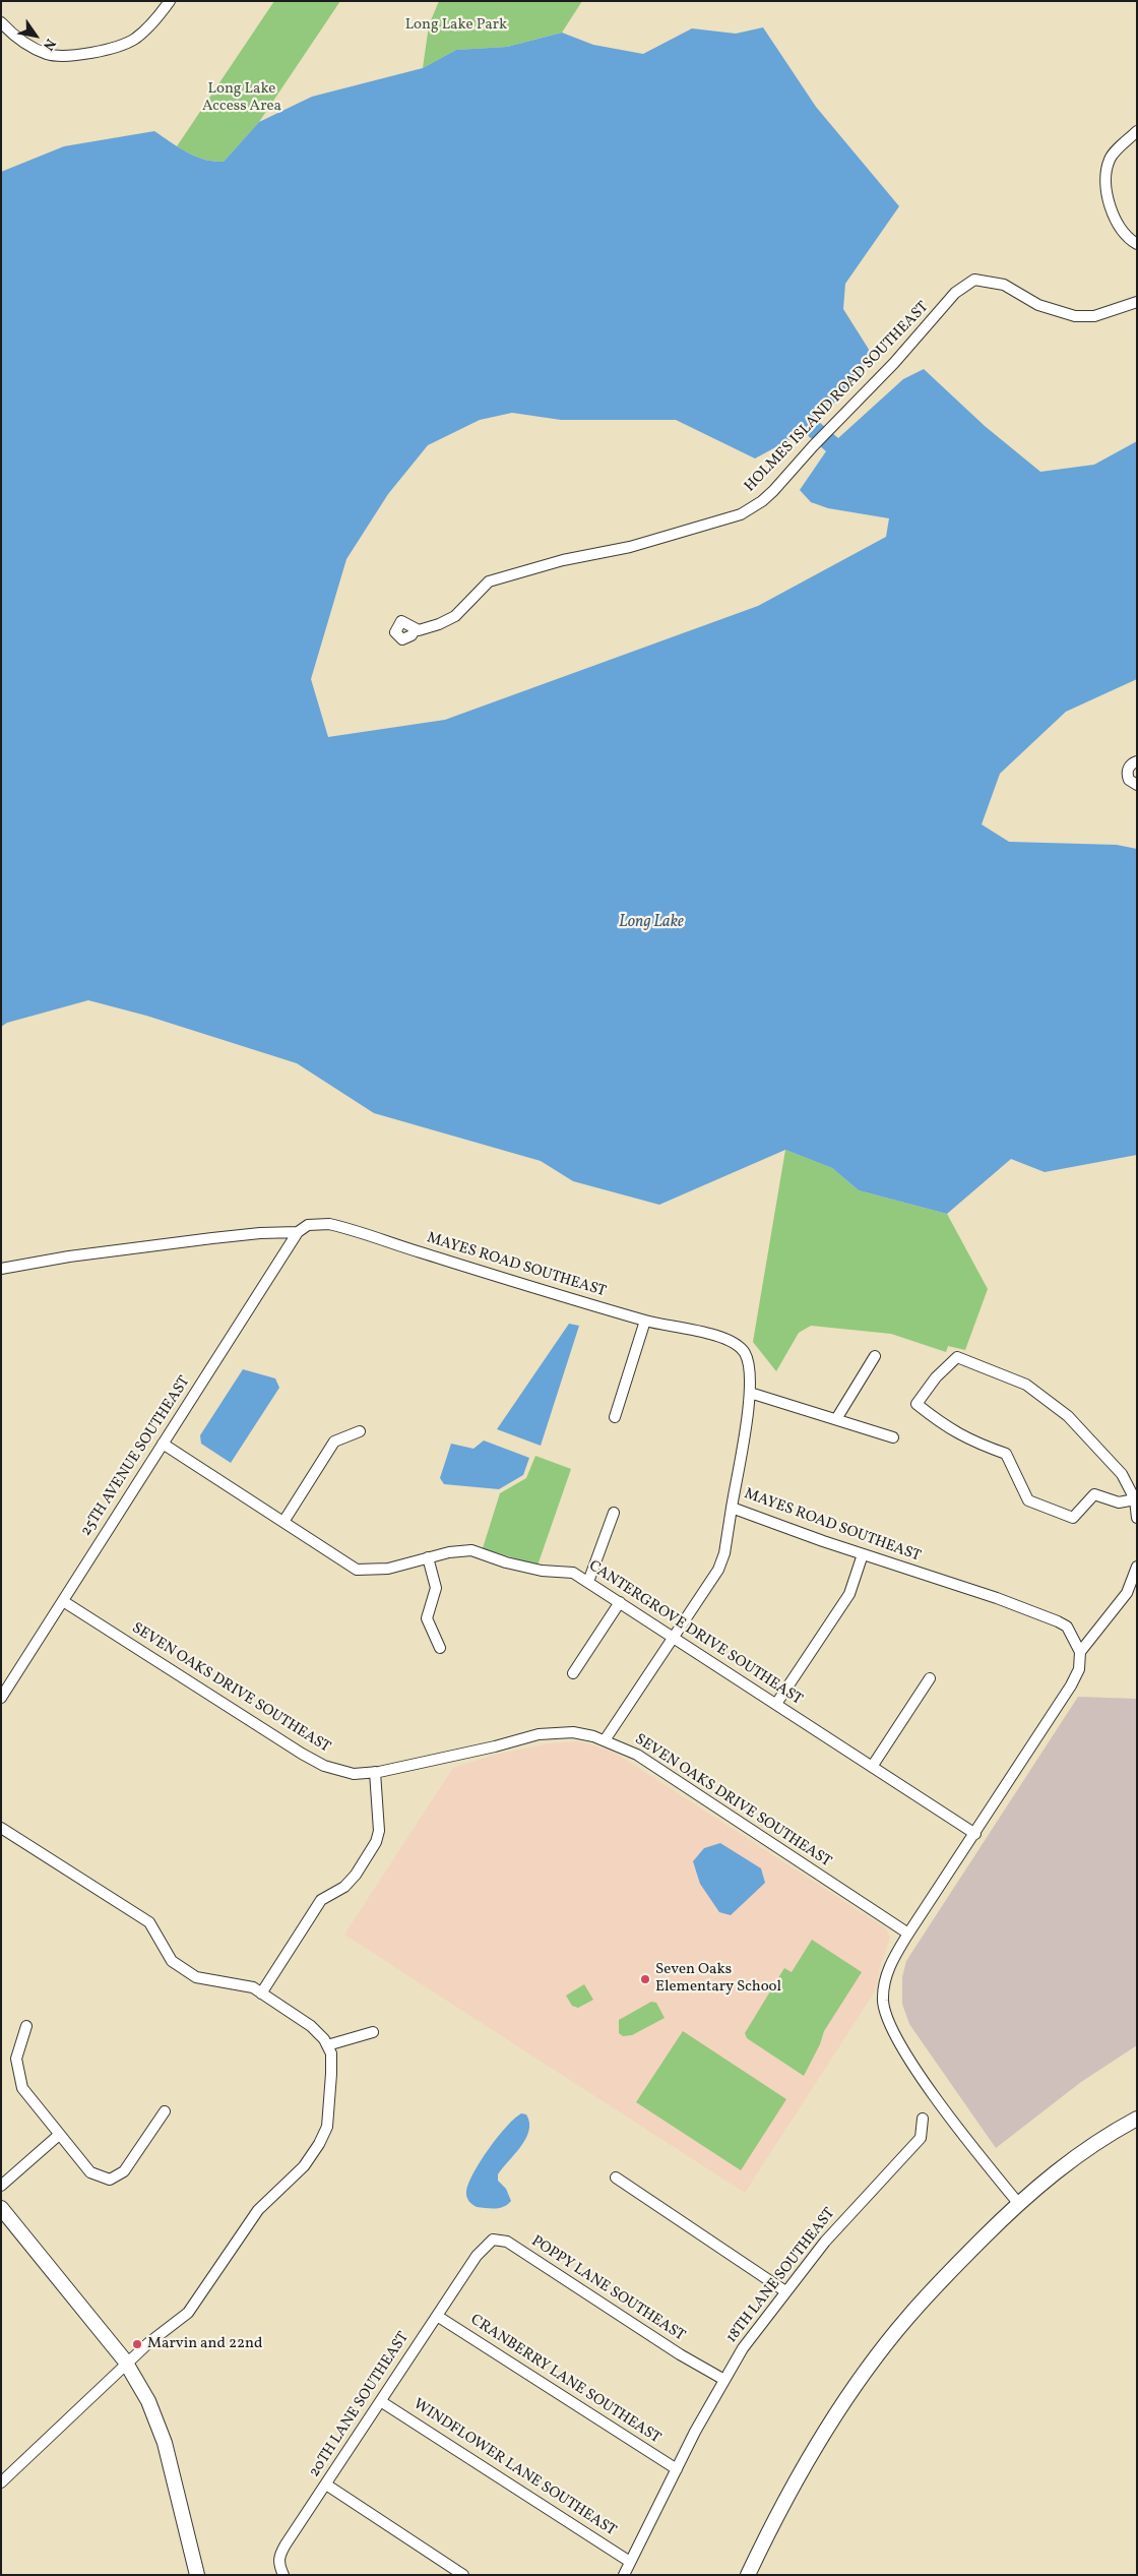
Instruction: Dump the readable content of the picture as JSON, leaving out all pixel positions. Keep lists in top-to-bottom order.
{
  "streets": {
    "street": [
      "HOLMES ISLAND ROAD SOUTHEAST",
      "MAYES ROAD SOUTHEAST",
      "25TH AVENUE SOUTHEAST",
      "CANTERGROVE DRIVE SOUTHEAST",
      "SEVEN OAKS DRIVE SOUTHEAST",
      "18TH LANE SOUTHEAST",
      "POPPY LANE SOUTHEAST",
      "CRANBERRY LANE SOUTHEAST",
      "20TH LANE SOUTHEAST",
      "WINDFLOWER LANE SOUTHEAST"
    ]
  },
  "crossings": [
    ["MAYES ROAD SOUTHEAST", "25TH AVENUE SOUTHEAST"],
    ["25TH AVENUE SOUTHEAST", "CANTERGROVE DRIVE SOUTHEAST"],
    ["25TH AVENUE SOUTHEAST", "SEVEN OAKS DRIVE SOUTHEAST"],
    ["18TH LANE SOUTHEAST", "POPPY LANE SOUTHEAST"],
    ["18TH LANE SOUTHEAST", "CRANBERRY LANE SOUTHEAST"],
    ["18TH LANE SOUTHEAST", "WINDFLOWER LANE SOUTHEAST"],
    ["POPPY LANE SOUTHEAST", "20TH LANE SOUTHEAST"],
    ["CRANBERRY LANE SOUTHEAST", "20TH LANE SOUTHEAST"],
    ["20TH LANE SOUTHEAST", "WINDFLOWER LANE SOUTHEAST"]
  ],
  "water": ["Long Lake"],
  "parks": ["Long Lake Park", "Long Lake Access Area"],
  "places": ["Seven Oaks Elementary School", "Marvin and 22nd"],
  "north": "bottom right"
}
